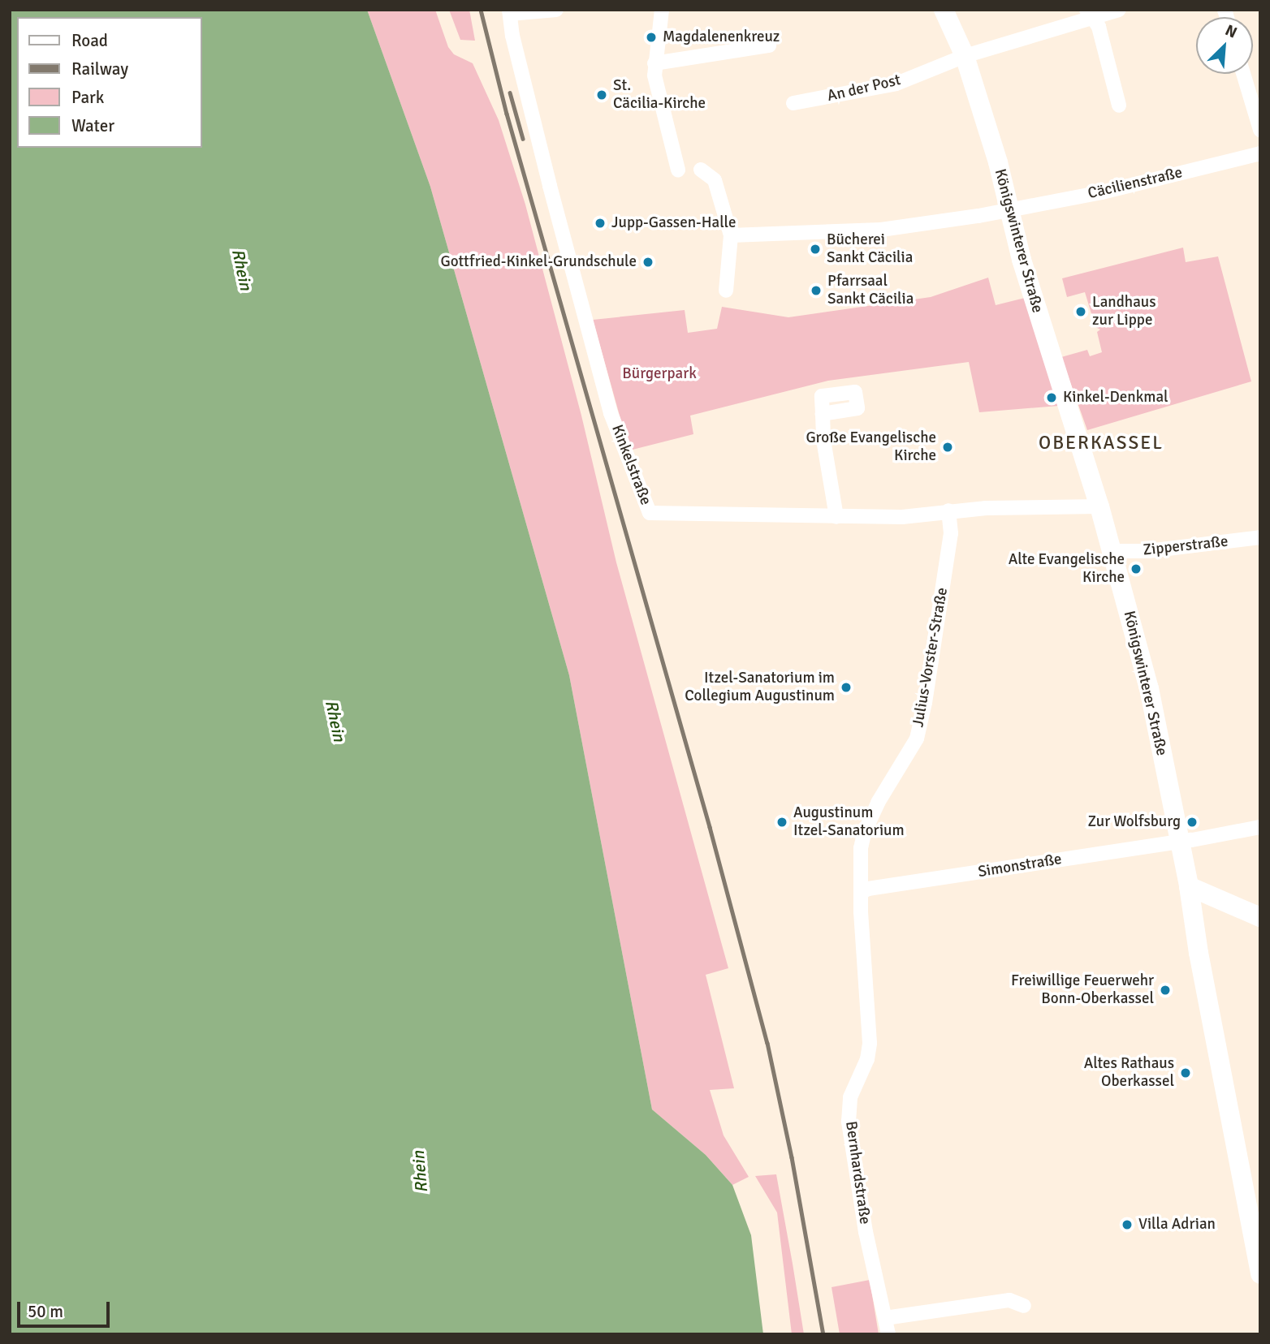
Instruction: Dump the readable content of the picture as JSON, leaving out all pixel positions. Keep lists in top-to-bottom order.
{
  "streets": {
    "main road": ["Königswinterer Straße"],
    "street": [
      "An der Post",
      "Cäcilienstraße",
      "Kinkelstraße",
      "Zipperstraße",
      "Julius-Vorster-Straße",
      "Simonstraße",
      "Bernhardstraße"
    ]
  },
  "crossings": [
    ["An der Post", "Königswinterer Straße"],
    ["Cäcilienstraße", "Königswinterer Straße"],
    ["Königswinterer Straße", "Kinkelstraße"],
    ["Königswinterer Straße", "Zipperstraße"],
    ["Königswinterer Straße", "Simonstraße"],
    ["Kinkelstraße", "Julius-Vorster-Straße"],
    ["Julius-Vorster-Straße", "Simonstraße"],
    ["Julius-Vorster-Straße", "Bernhardstraße"],
    ["Simonstraße", "Bernhardstraße"]
  ],
  "districts": ["OBERKASSEL"],
  "water": ["Rhein"],
  "parks": ["Bürgerpark"],
  "places": [
    "Magdalenenkreuz",
    "St. Cäcilia-Kirche",
    "Jupp-Gassen-Halle",
    "Bücherei Sankt Cäcilia",
    "Gottfried-Kinkel-Grundschule",
    "Pfarrsaal Sankt Cäcilia",
    "Landhaus zur Lippe",
    "Kinkel-Denkmal",
    "Große Evangelische Kirche",
    "Alte Evangelische Kirche",
    "Itzel-Sanatorium im Collegium Augustinum",
    "Augustinum Itzel-Sanatorium",
    "Zur Wolfsburg",
    "Freiwillige Feuerwehr Bonn-Oberkassel",
    "Altes Rathaus Oberkassel",
    "Villa Adrian"
  ],
  "legend": [
    "Road",
    "Railway",
    "Park",
    "Water"
  ],
  "scale_bar": "50 m",
  "north": "top right"
}
